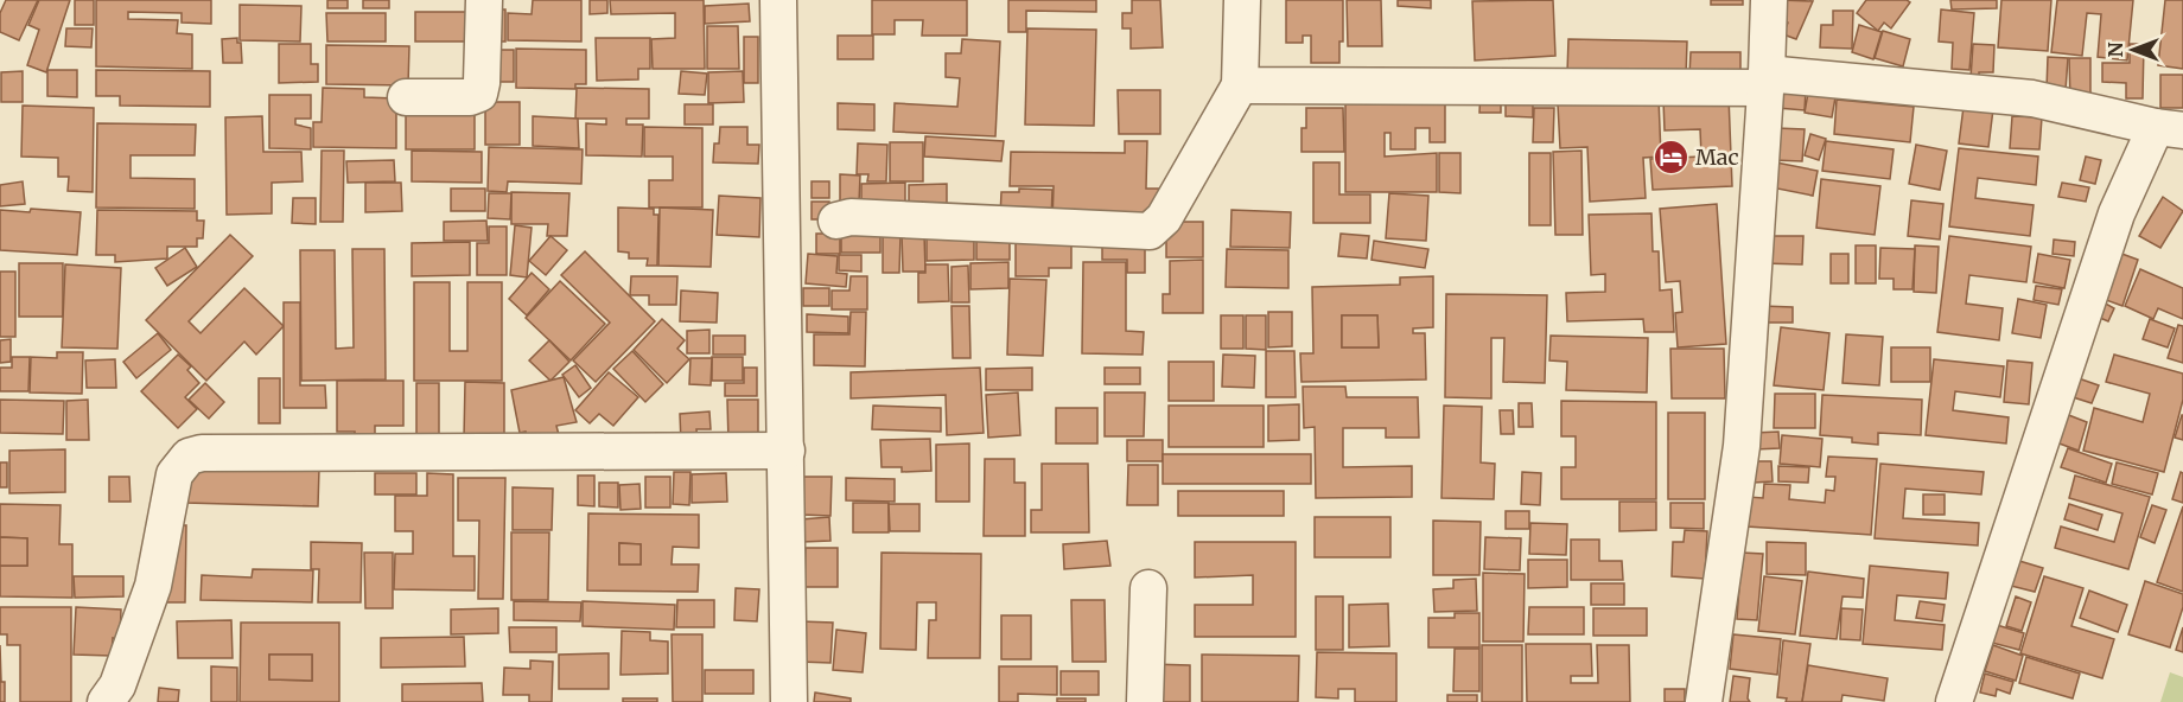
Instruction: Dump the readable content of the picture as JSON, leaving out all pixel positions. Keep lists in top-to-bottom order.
{
  "places": {
    "hotel": ["Mac"]
  },
  "north": "left"
}
